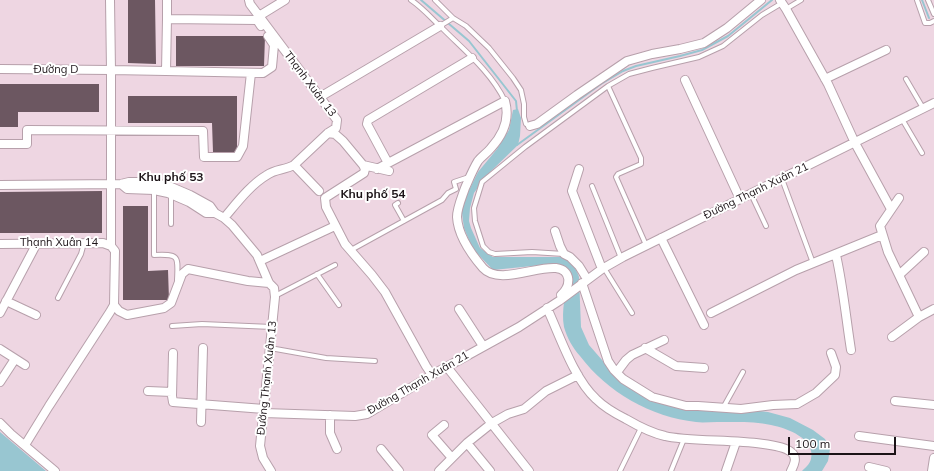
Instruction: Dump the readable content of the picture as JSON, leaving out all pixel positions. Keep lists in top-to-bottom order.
{
  "streets": {
    "street": [
      "Đường D",
      "Thạnh Xuân 13",
      "Đường Thạnh Xuân 21",
      "Thạnh Xuân 14",
      "Đường Thạnh Xuân 13"
    ]
  },
  "crossings": [
    ["Đường Thạnh Xuân 21", "Đường Thạnh Xuân 13"]
  ],
  "districts": ["Khu phố 53", "Khu phố 54"],
  "scale_bar": "100 m"
}
